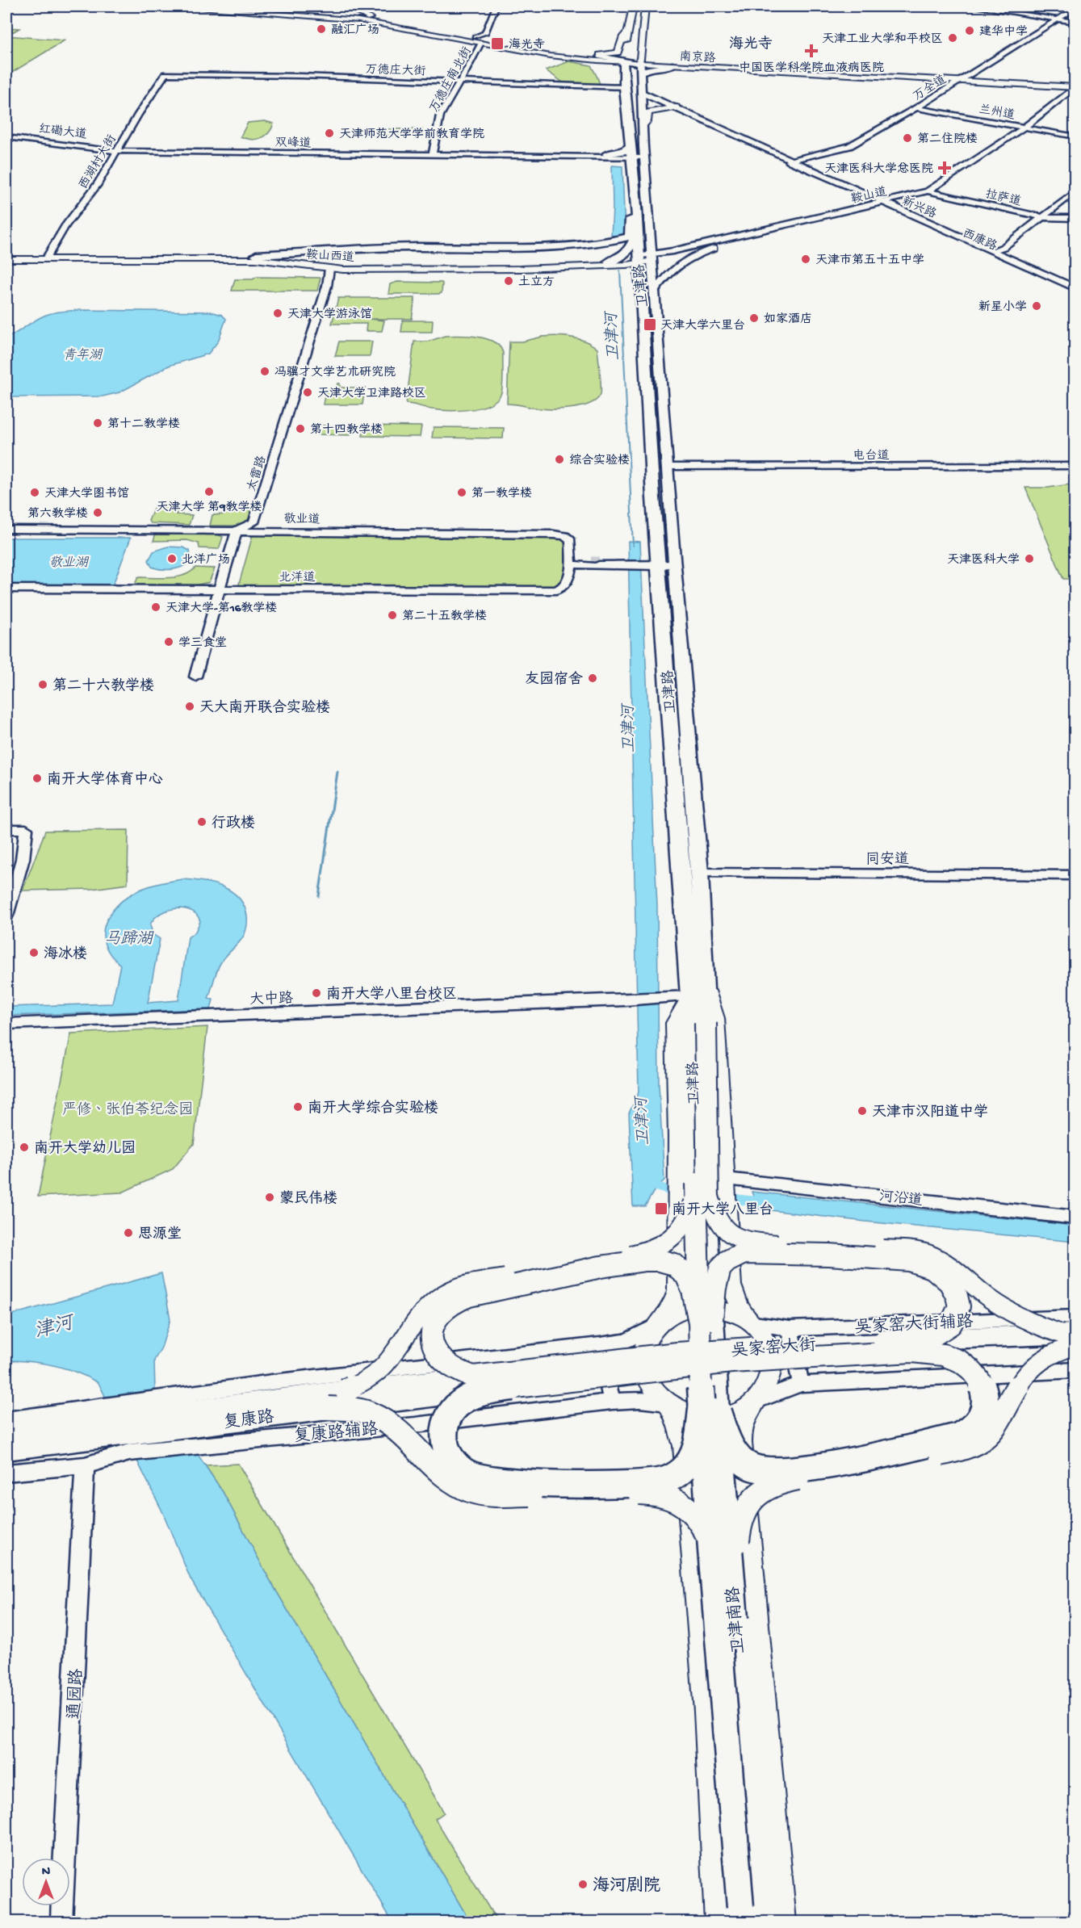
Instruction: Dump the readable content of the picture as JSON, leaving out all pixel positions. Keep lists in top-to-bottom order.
{
  "streets": {
    "highway": [
      "卫津路",
      "吴家窑大街",
      "复康路",
      "卫津南路"
    ],
    "main road": ["南京路", "鞍山西道"],
    "street": [
      "万德庄大街",
      "万德庄南北街",
      "万全道",
      "兰州道",
      "红磡大道",
      "双峰道",
      "西湖村大街",
      "鞍山道",
      "拉萨道",
      "新兴路",
      "西康路",
      "电台道",
      "太雷路",
      "敬业道",
      "北洋道",
      "同安道",
      "大中路",
      "河沿道",
      "吴家窑大街辅路",
      "复康路辅路",
      "通园路"
    ]
  },
  "crossings": [
    ["南京路", "万全道"],
    ["南京路", "鞍山道"],
    ["南京路", "卫津路"],
    ["万德庄大街", "万德庄南北街"],
    ["万德庄大街", "西湖村大街"],
    ["万德庄大街", "卫津路"],
    ["万德庄南北街", "双峰道"],
    ["万全道", "兰州道"],
    ["兰州道", "鞍山道"],
    ["红磡大道", "双峰道"],
    ["红磡大道", "西湖村大街"],
    ["双峰道", "西湖村大街"],
    ["西湖村大街", "鞍山西道"],
    ["鞍山道", "拉萨道"],
    ["鞍山道", "新兴路"],
    ["鞍山道", "西康路"],
    ["鞍山道", "鞍山西道"],
    ["鞍山道", "卫津路"],
    ["新兴路", "西康路"],
    ["鞍山西道", "卫津路"],
    ["鞍山西道", "太雷路"],
    ["卫津路", "电台道"],
    ["卫津路", "同安道"],
    ["卫津路", "大中路"],
    ["卫津路", "河沿道"],
    ["卫津路", "卫津南路"],
    ["太雷路", "敬业道"],
    ["敬业道", "北洋道"],
    ["吴家窑大街辅路", "复康路辅路"],
    ["吴家窑大街", "复康路"],
    ["复康路辅路", "通园路"]
  ],
  "districts": ["海光寺"],
  "water": [
    "卫津河",
    "青年湖",
    "敬业湖",
    "马蹄湖",
    "津河"
  ],
  "parks": ["严修、张伯苓纪念园"],
  "places": {
    "other": [
      "融汇广场",
      "建华中学",
      "天津工业大学和平校区",
      "天津师范大学学前教育学院",
      "第二住院楼",
      "天津市第五十五中学",
      "土立方",
      "新星小学",
      "天津大学游泳馆",
      "如家酒店",
      "冯骥才文学艺术研究院",
      "天津大学卫津路校区",
      "第十二教学楼",
      "第十四教学楼",
      "综合实验楼",
      "天津大学 第9教学楼",
      "天津大学图书馆",
      "第一教学楼",
      "第六教学楼",
      "北洋广场",
      "天津医科大学",
      "天津大学-第16教学楼",
      "第二十五教学楼",
      "学三食堂",
      "友园宿舍",
      "第二十六教学楼",
      "天大南开联合实验楼",
      "南开大学体育中心",
      "行政楼",
      "海冰楼",
      "南开大学八里台校区",
      "南开大学综合实验楼",
      "天津市汉阳道中学",
      "南开大学幼儿园",
      "蒙民伟楼",
      "思源堂",
      "海河剧院"
    ],
    "transit": ["海光寺", "天津大学六里台", "南开大学八里台"],
    "health": ["中国医学科学院血液病医院", "天津医科大学总医院"]
  },
  "north": "top"
}
